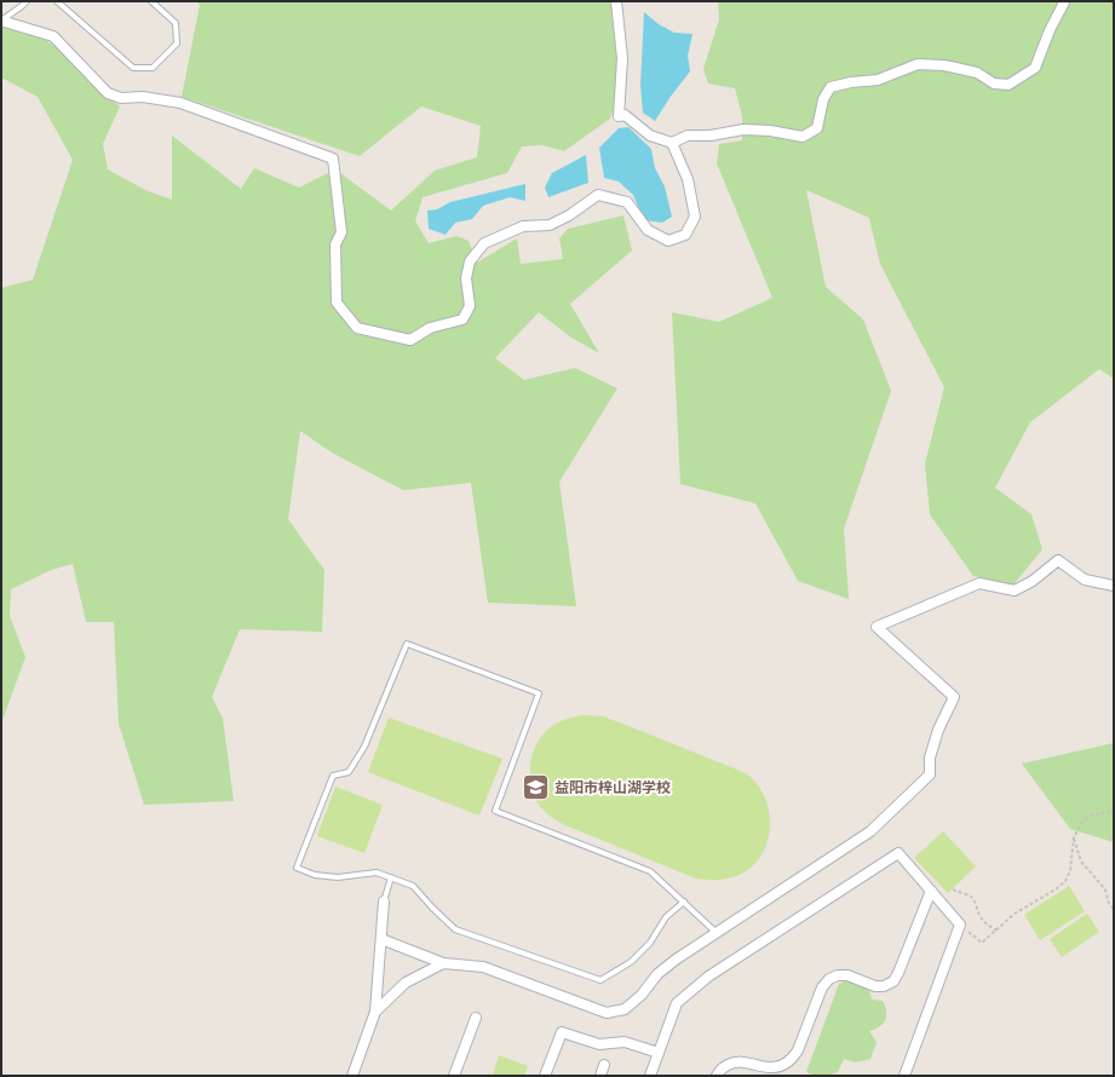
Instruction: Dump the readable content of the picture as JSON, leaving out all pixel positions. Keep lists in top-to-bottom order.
{
  "places": {
    "school or university": ["益阳市梓山湖学校"]
  }
}
